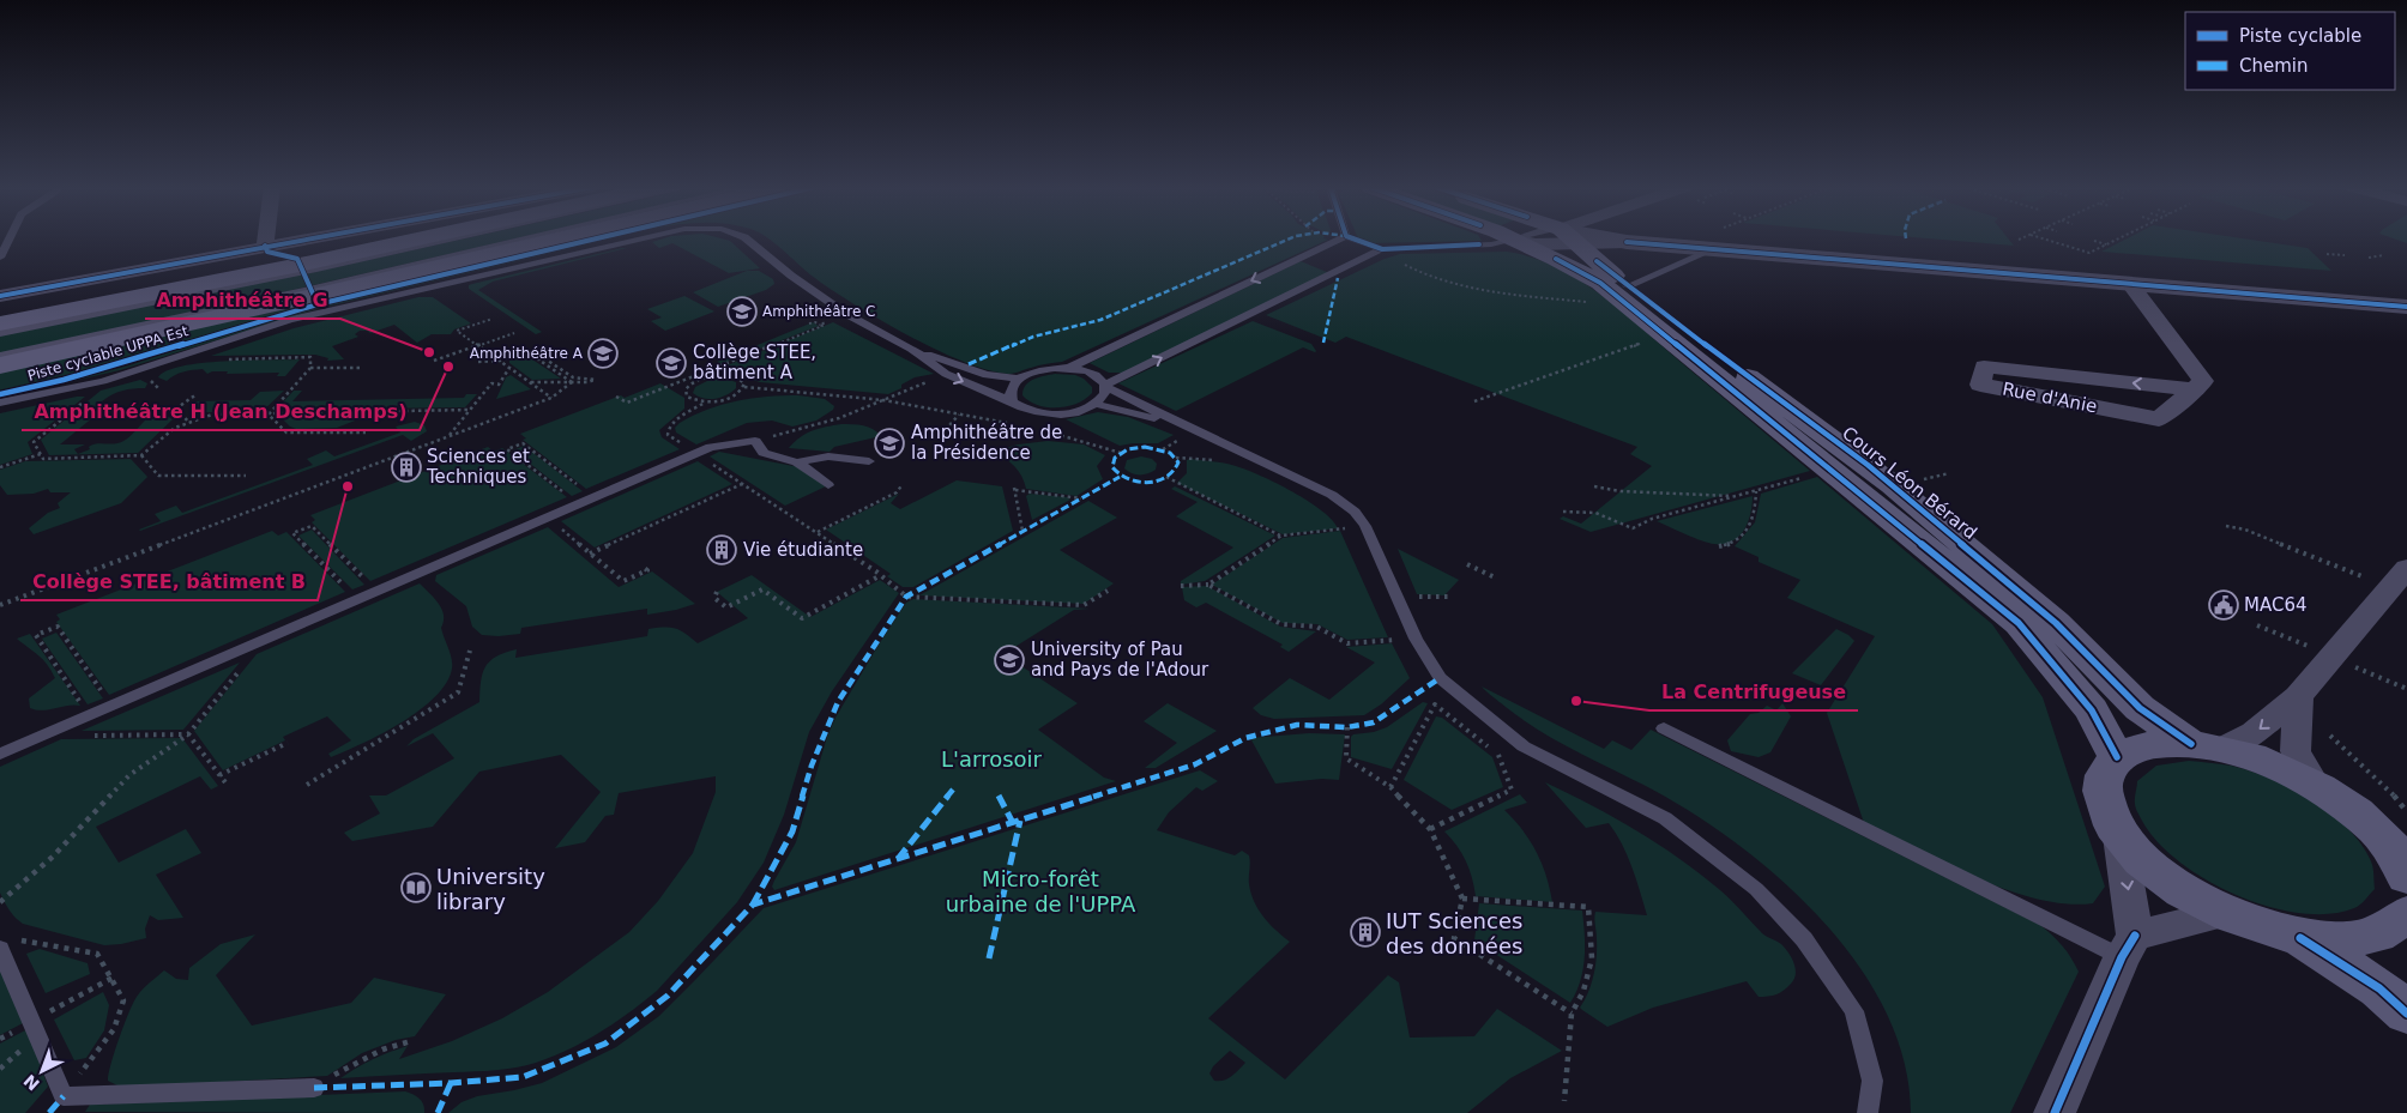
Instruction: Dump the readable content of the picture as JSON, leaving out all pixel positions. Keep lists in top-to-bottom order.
{
  "streets": {
    "main road": ["Cours Léon Bérard"],
    "street": ["Rue d'Anie"],
    "cycle path": ["Piste cyclable UPPA Est"]
  },
  "parks": ["L'arrosoir", "Micro-forêt urbaine de l'UPPA"],
  "places": {
    "school or university": [
      "Amphithéâtre C",
      "Amphithéâtre A",
      "Collège STEE, bâtiment A",
      "Amphithéâtre de la Présidence",
      "University of Pau and Pays de l'Adour"
    ],
    "other": [
      "Amphithéâtre G",
      "Amphithéâtre H (Jean Deschamps)",
      "Collège STEE, bâtiment B",
      "La Centrifugeuse"
    ],
    "building": ["Sciences et Techniques", "Vie étudiante", "IUT Sciences des données"],
    "public building": ["MAC64"],
    "library": ["University library"]
  },
  "legend": ["Piste cyclable", "Chemin"],
  "north": "bottom left"
}
